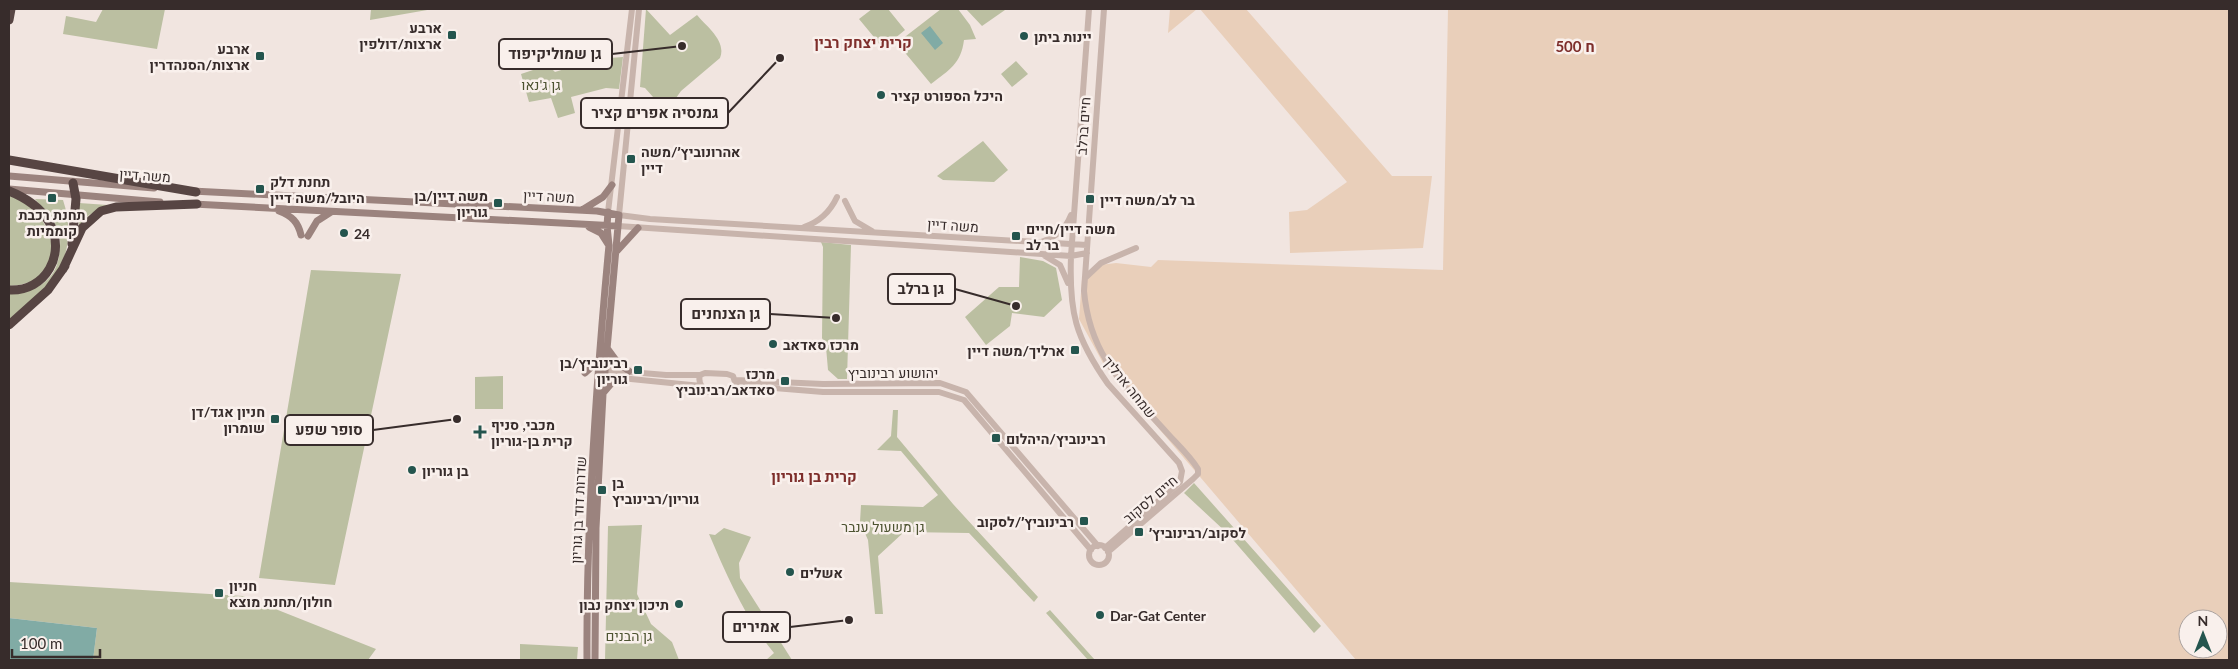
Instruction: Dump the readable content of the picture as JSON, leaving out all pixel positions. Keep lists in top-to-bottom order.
{
  "streets": {
    "main road": ["משה דיין", "שדרות דוד בן גוריון"],
    "street": [
      "חיים ברלב",
      "יהושוע רבינוביץ",
      "שמחה ארליך",
      "חיים לסקוב"
    ]
  },
  "crossings": [
    ["חיים ברלב", "משה דיין"],
    ["חיים ברלב", "שמחה ארליך"],
    ["משה דיין", "שמחה ארליך"],
    ["משה דיין", "שדרות דוד בן גוריון"],
    ["יהושוע רבינוביץ", "חיים לסקוב"],
    ["שמחה ארליך", "חיים לסקוב"]
  ],
  "districts": ["קרית יצחק רבין", "ח 500", "קרית בן גוריון"],
  "parks": ["גן ג'נאו", "גן משעול ענבר", "גן הבנים"],
  "places": {
    "transit": [
      "ארבע ארצות/דולפין",
      "ארבע ארצות/הסנהדרין",
      "אהרונוביץ׳/משה דיין",
      "תחנת דלק היובל/משה דיין",
      "תחנת רכבת קוממיות",
      "בר לב/משה דיין",
      "משה דיין/בן גוריון",
      "משה דיין/חיים בר לב",
      "ארליך/משה דיין",
      "רבינוביץ/בן גוריון",
      "מרכז סאדאב/רבינוביץ",
      "חניון אגד/דן שומרון",
      "רבינוביץ/היהלום",
      "בן גוריון/רבינוביץ",
      "רבינוביץ׳/לסקוב",
      "לסקוב/רבינוביץ׳",
      "חניון חולון/תחנת מוצא"
    ],
    "other": [
      "יינות ביתן",
      "גן שמוליקיפוד",
      "גמנסיה אפרים קציר",
      "היכל הספורט קציר",
      "24",
      "גן ברלב",
      "גן הצנחנים",
      "מרכז סאדאב",
      "סופר שפע",
      "בן גוריון",
      "אשלים",
      "תיכון יצחק נבון",
      "Dar-Gat Center",
      "אמירים"
    ],
    "health": ["מכבי, סניף קרית בן-גוריון"]
  },
  "scale_bar": "100 m",
  "north": "top"
}
